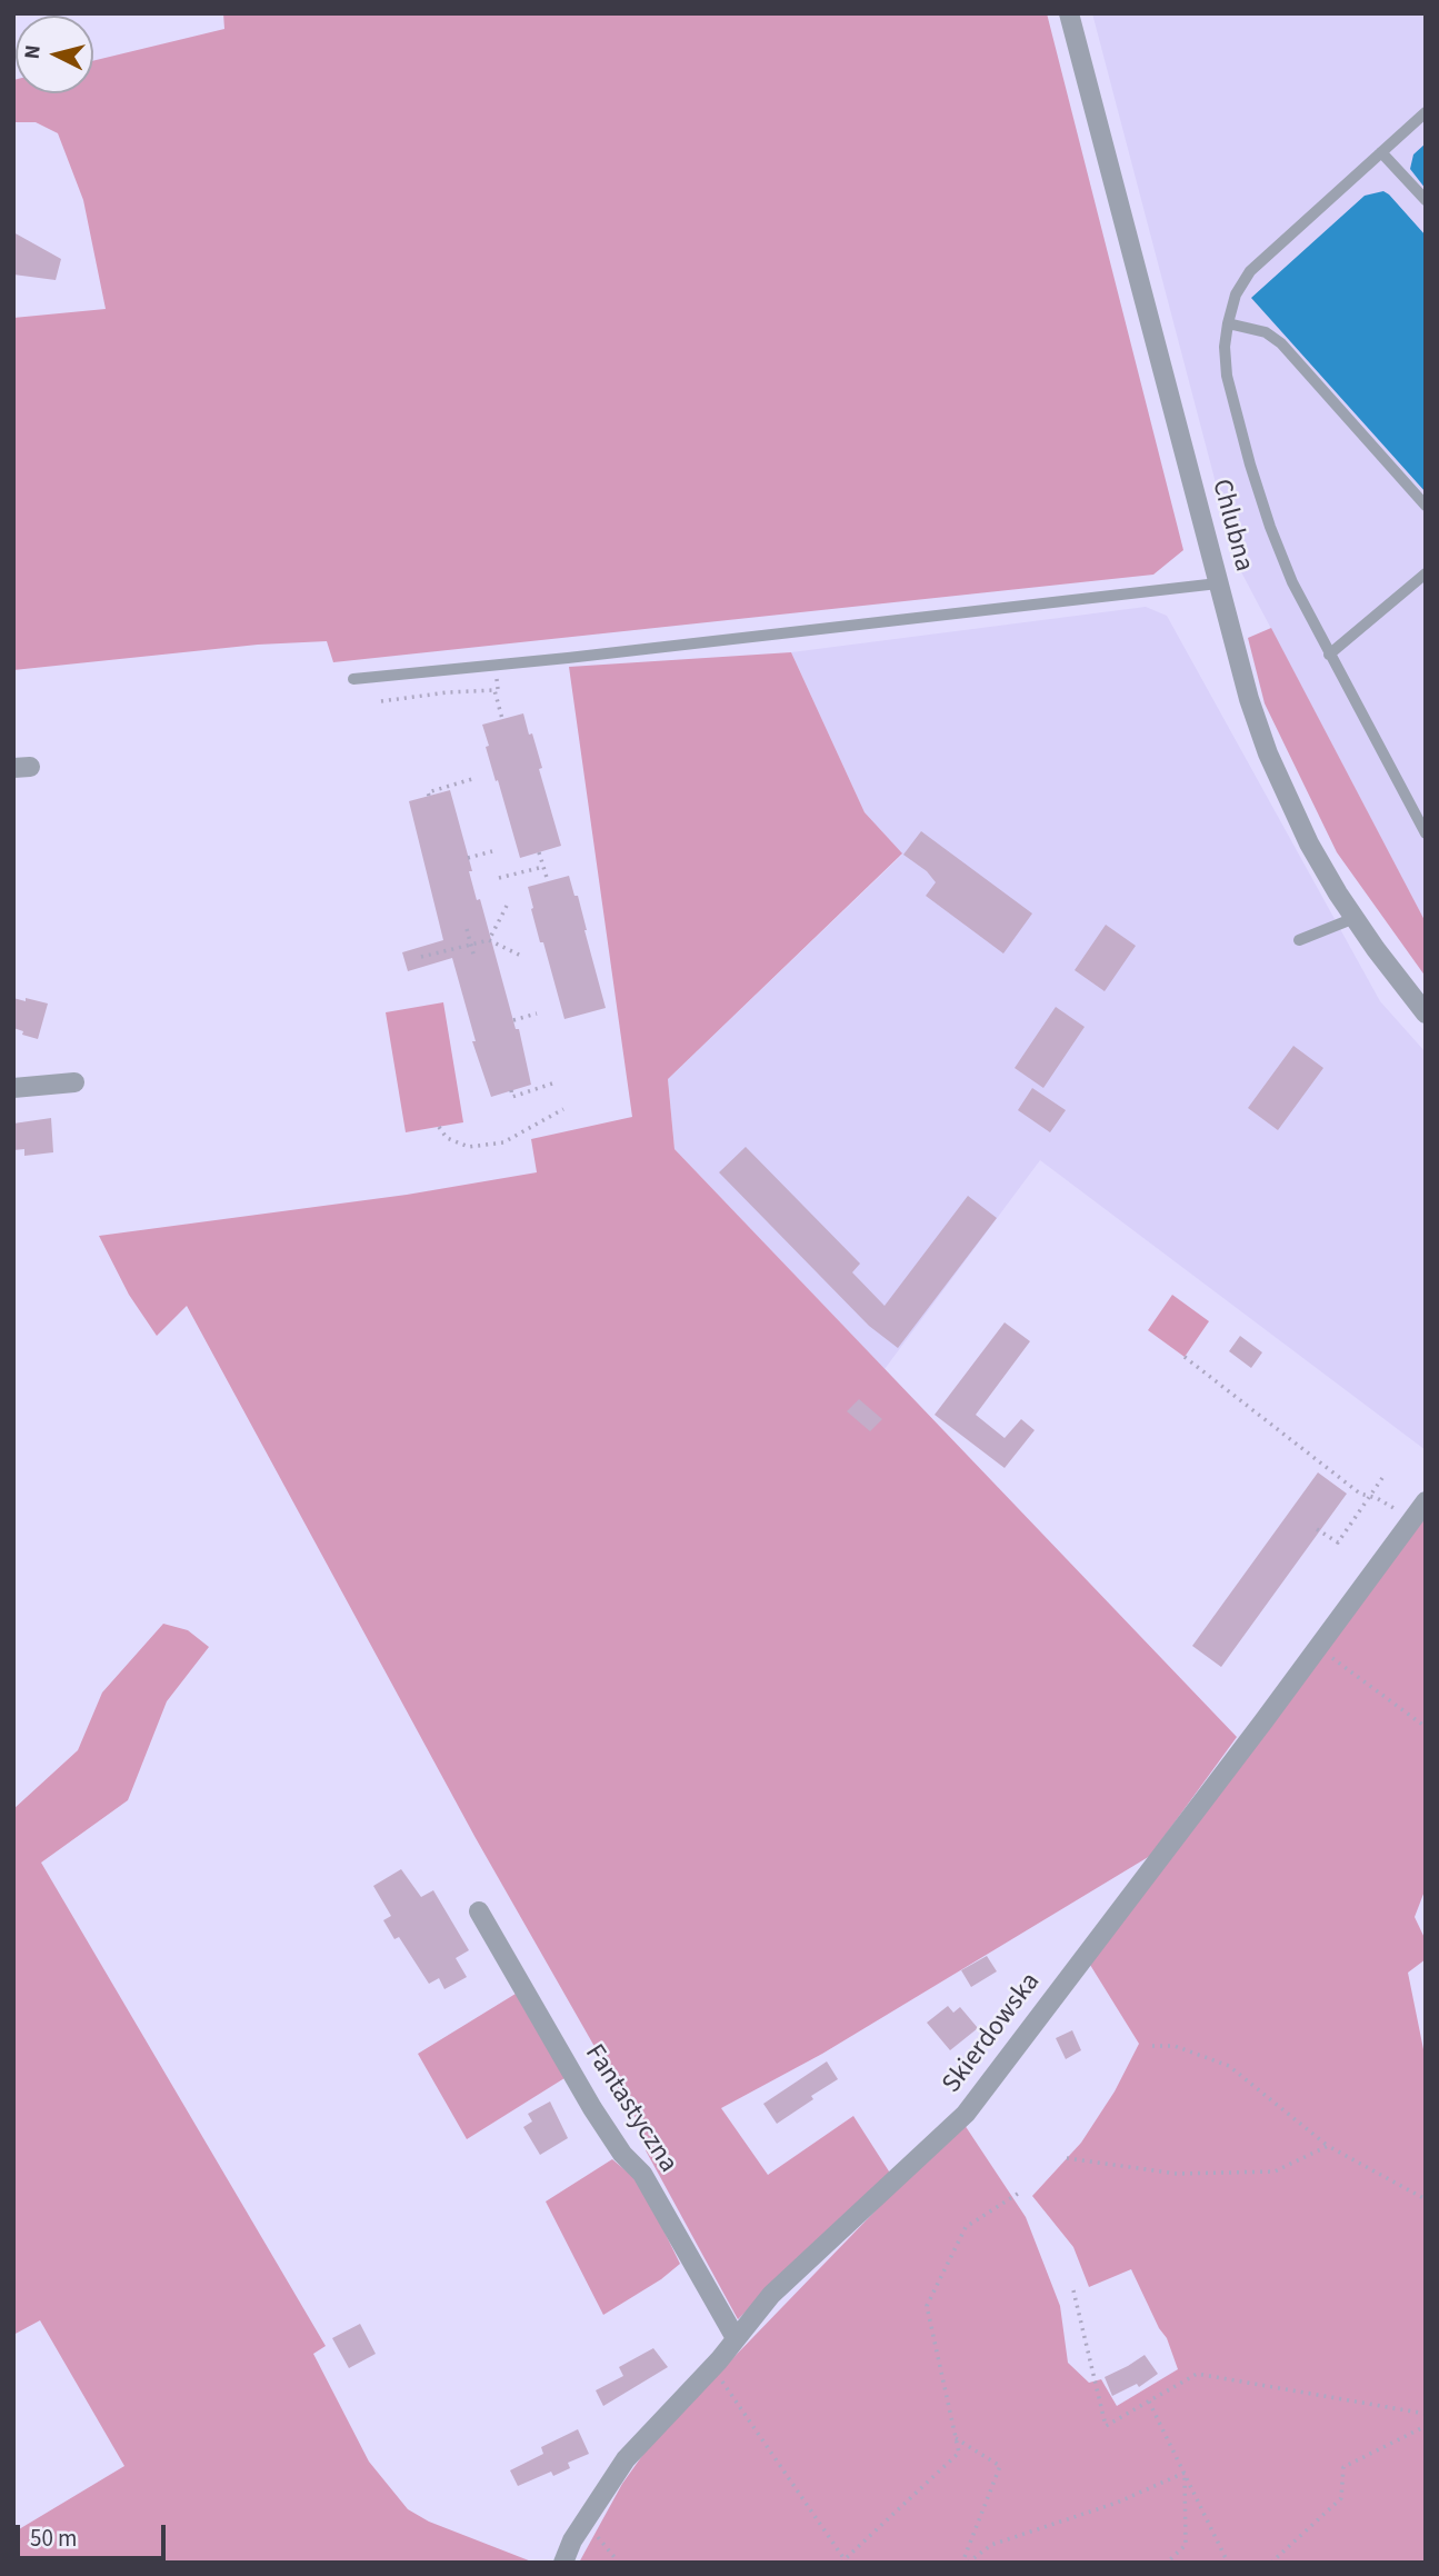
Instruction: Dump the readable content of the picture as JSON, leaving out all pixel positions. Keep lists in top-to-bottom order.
{
  "streets": {
    "street": ["Chlubna", "Skierdowska", "Fantastyczna"]
  },
  "crossings": [
    ["Skierdowska", "Fantastyczna"]
  ],
  "scale_bar": "50 m",
  "north": "left"
}
